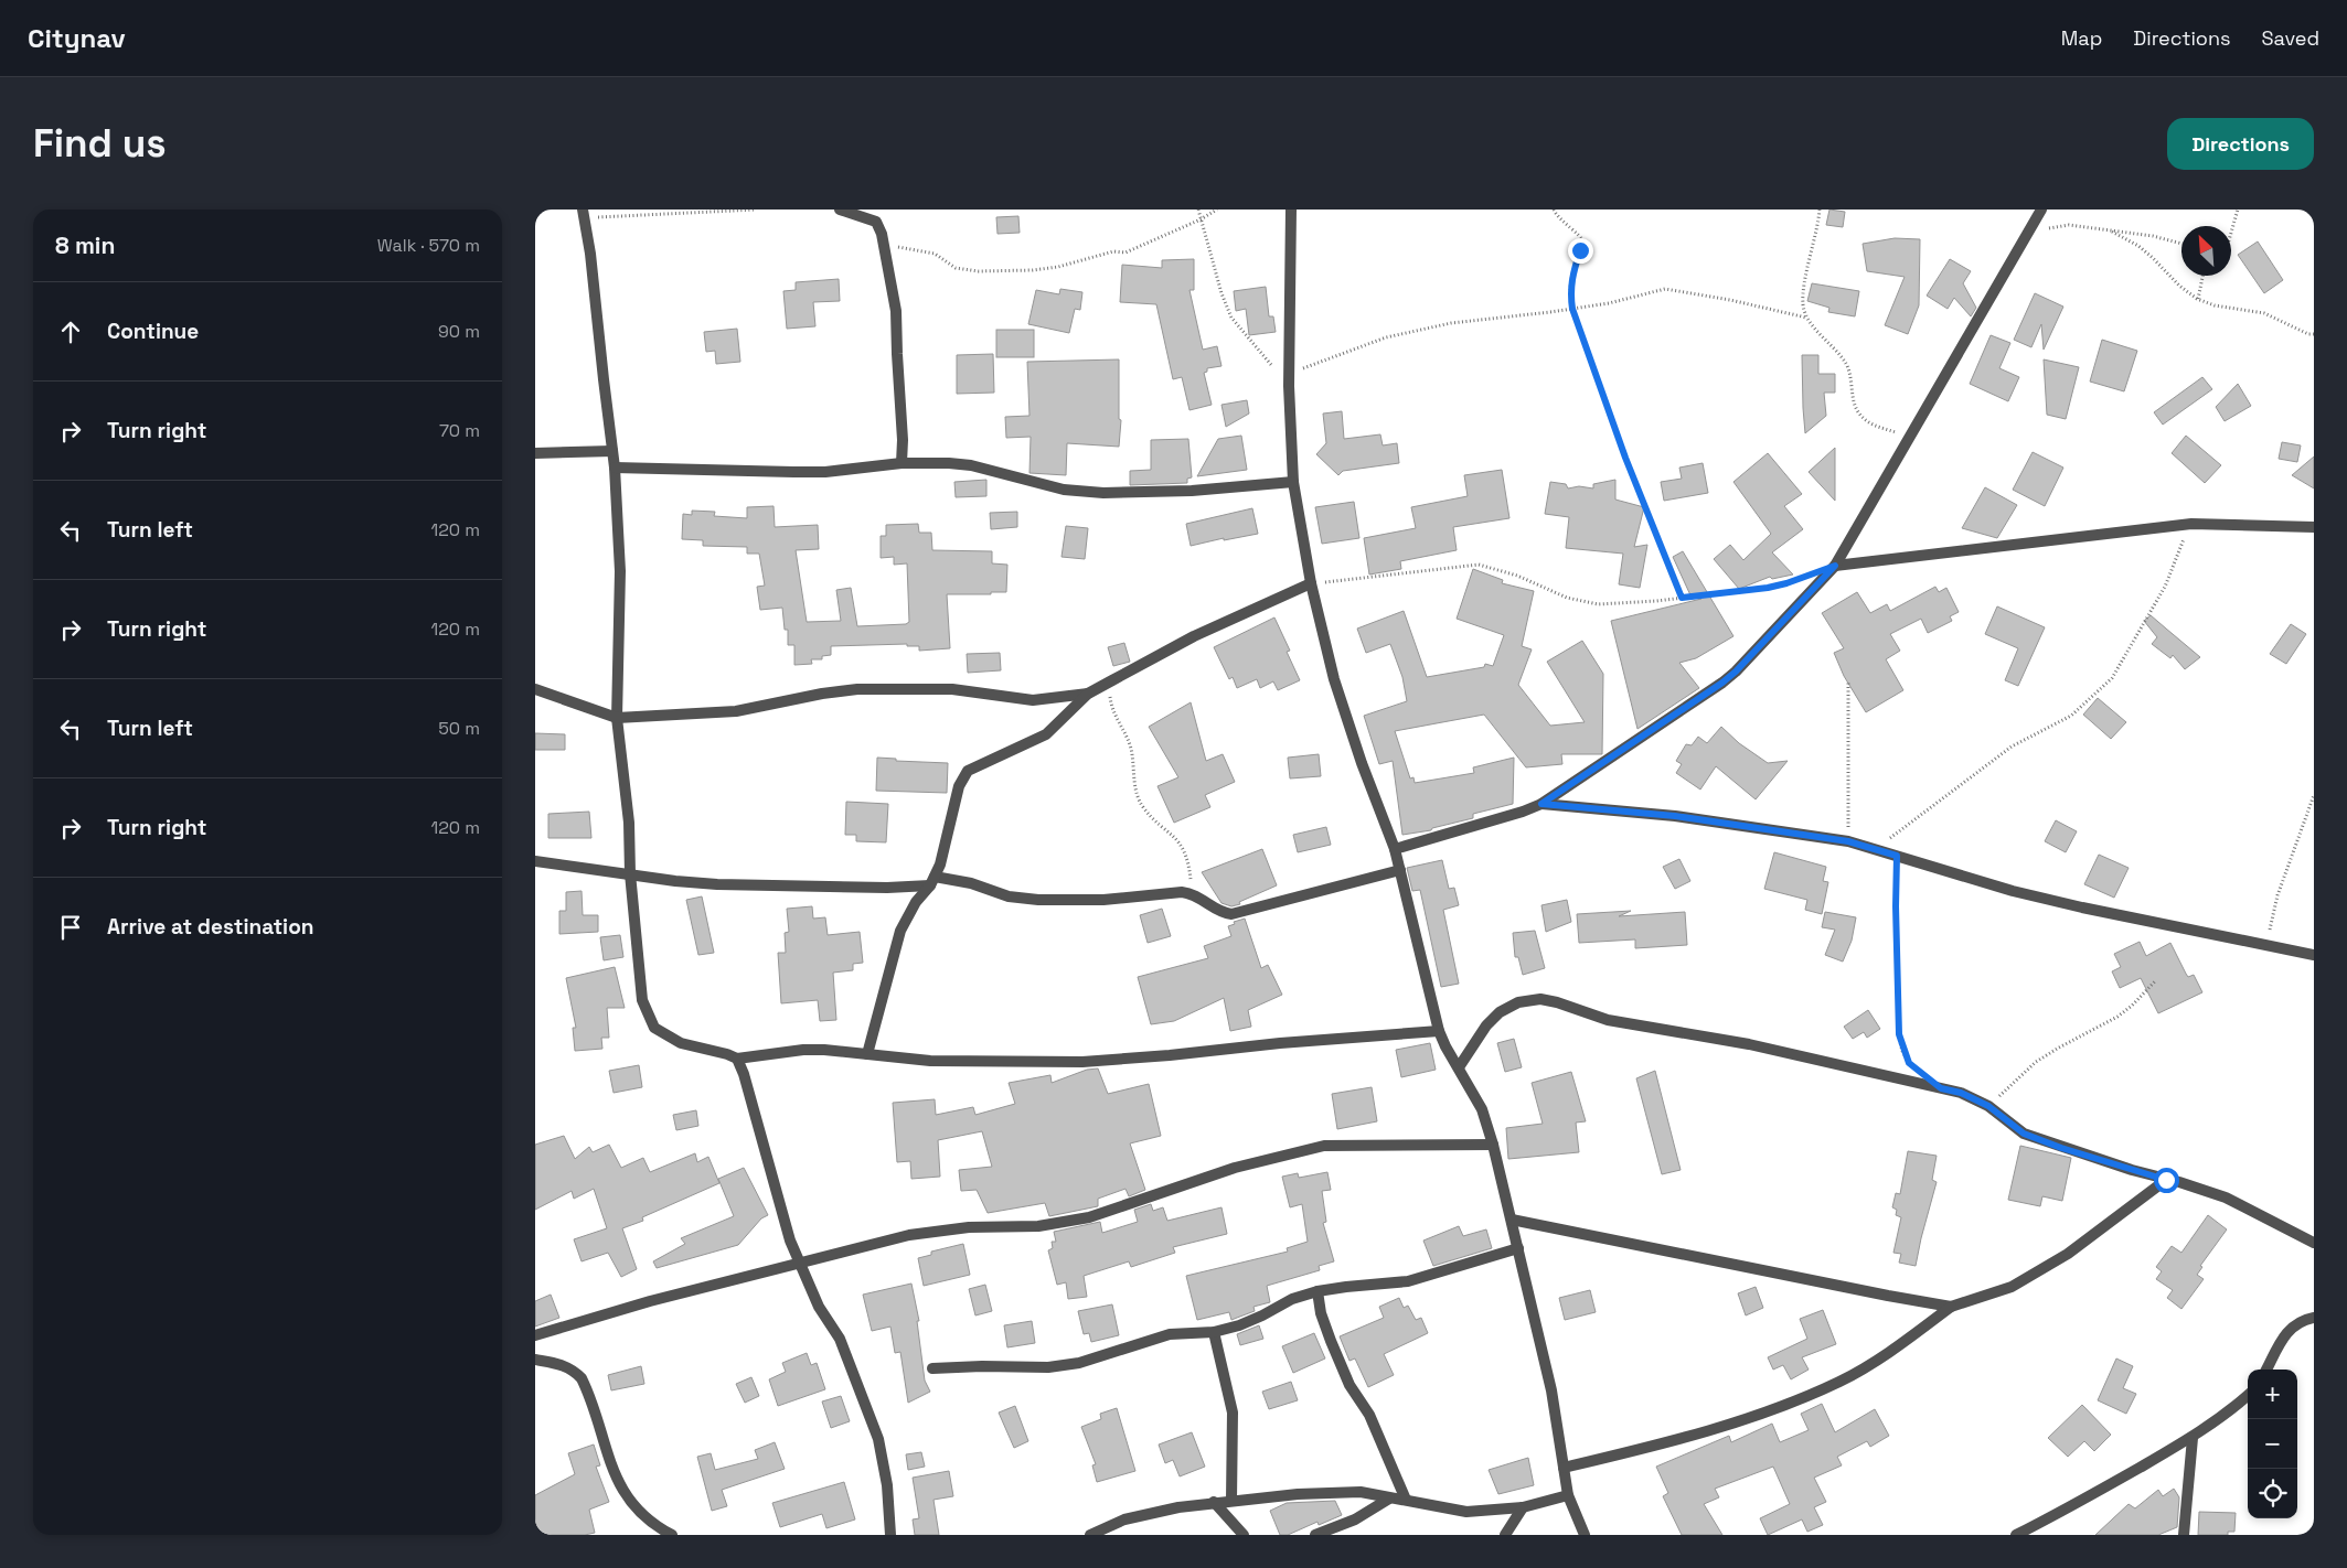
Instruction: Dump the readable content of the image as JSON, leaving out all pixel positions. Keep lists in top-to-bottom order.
{
  "north": "top left",
  "page": {
    "header": "Citynav",
    "nav": ["Map", "Directions", "Saved"],
    "buttons": "Directions",
    "title": "Find us",
    "heading": ["8 min", "Walk · 570 m"],
    "list": [
      ["Continue", "90 m"],
      ["Turn right", "70 m"],
      ["Turn left", "120 m"],
      ["Turn right", "120 m"],
      ["Turn left", "50 m"],
      ["Turn right", "120 m"],
      "Arrive at destination"
    ],
    "map_buttons": ["+", "−"]
  }
}
